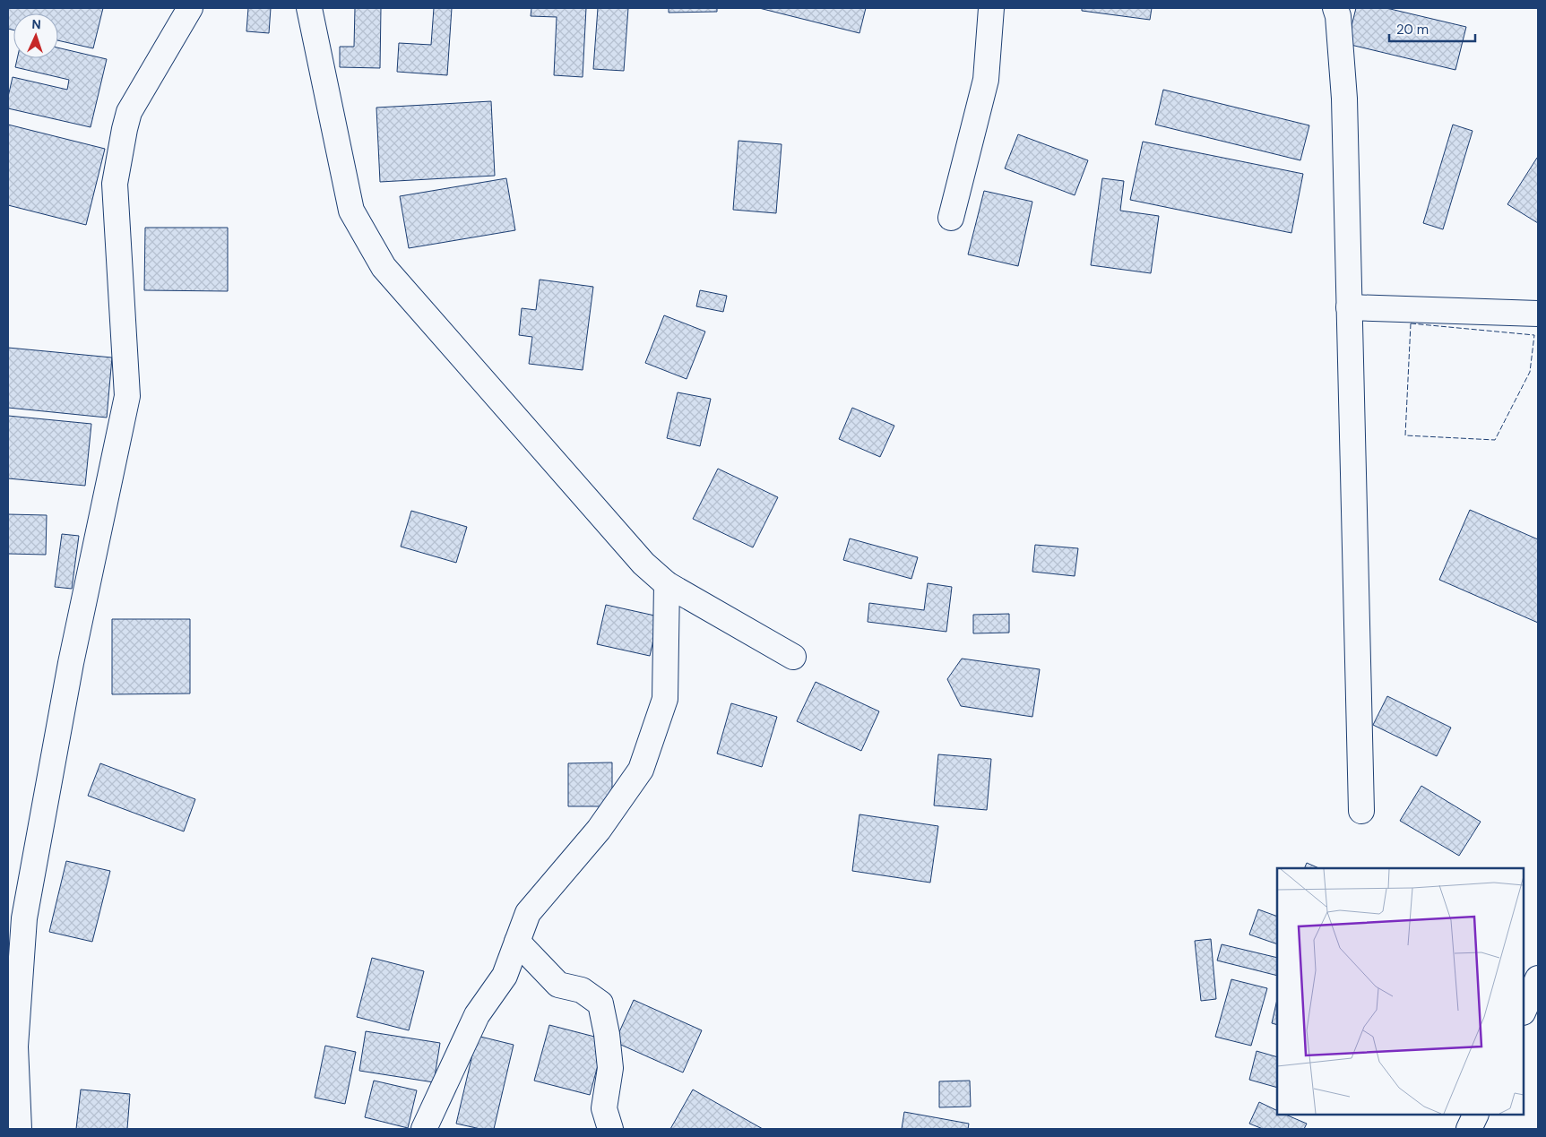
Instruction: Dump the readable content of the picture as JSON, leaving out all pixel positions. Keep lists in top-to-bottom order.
{
  "scale_bar": "20 m",
  "north": "top"
}
